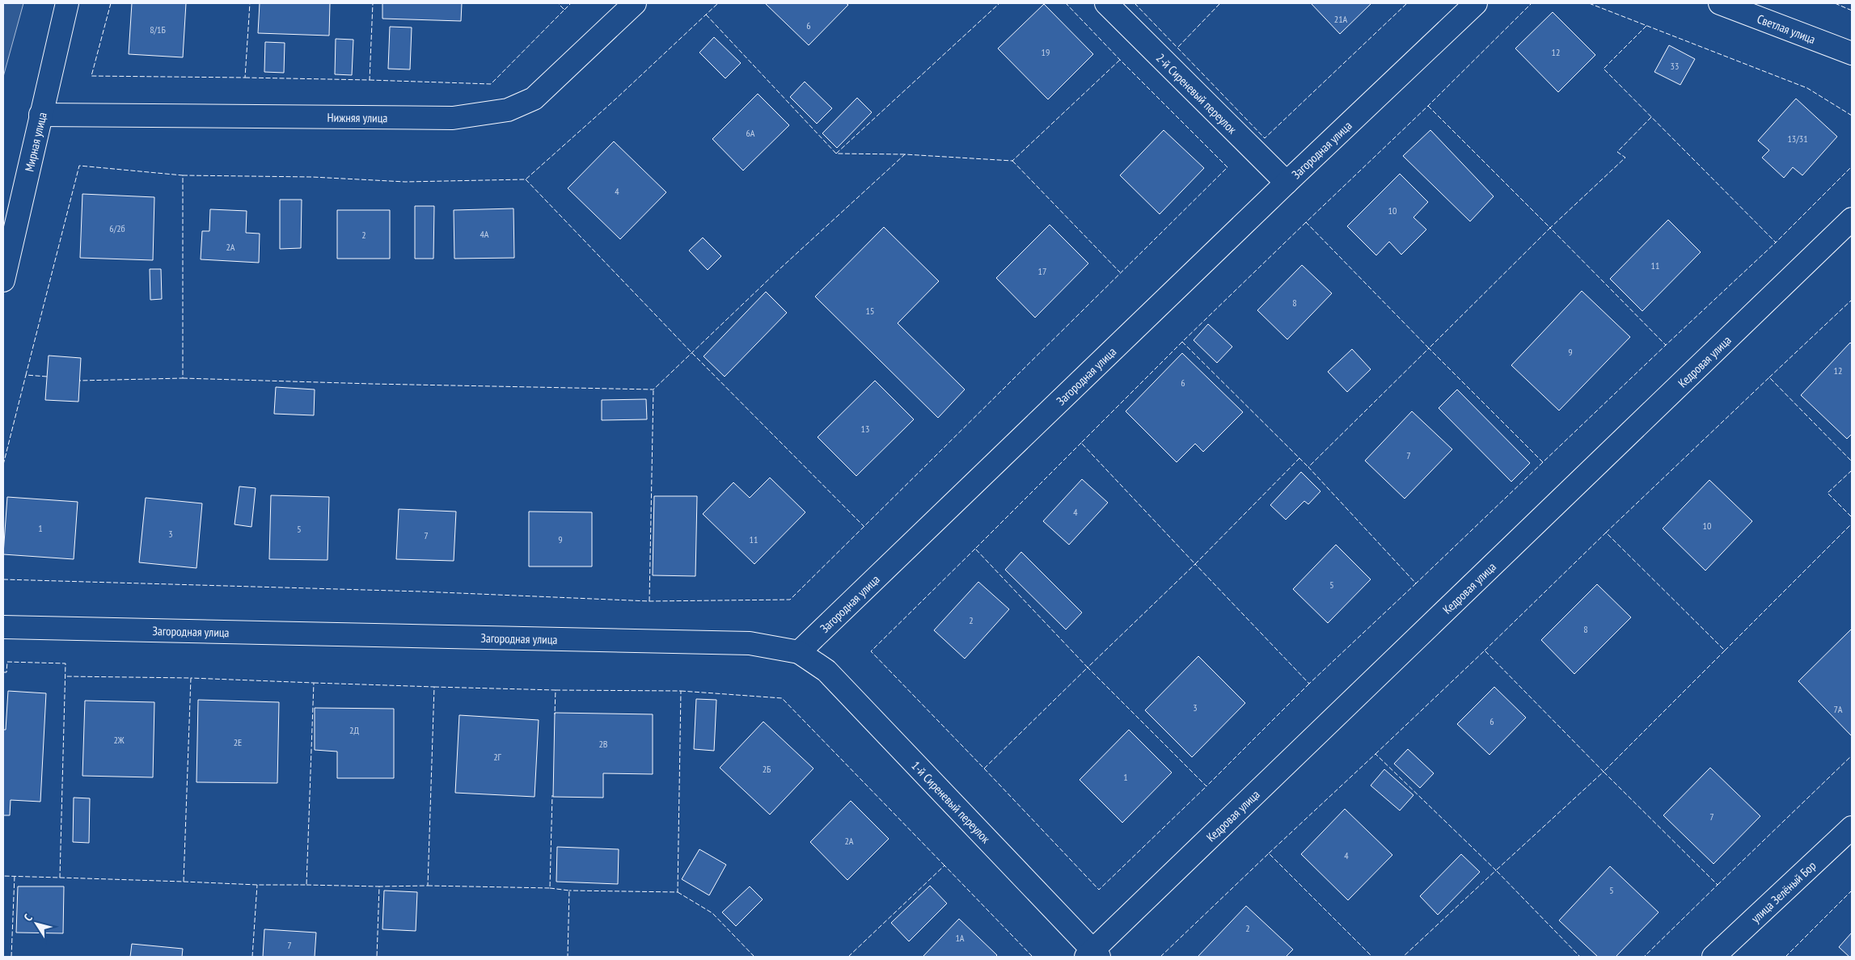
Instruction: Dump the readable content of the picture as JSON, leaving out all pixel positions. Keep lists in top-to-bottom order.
{
  "streets": {
    "street": [
      "Светлая улица",
      "2-й Сиреневый переулок",
      "Нижняя улица",
      "Мирная улица",
      "Загородная улица",
      "Кедровая улица",
      "1-й Сиреневый переулок",
      "улица Зелёный Бор"
    ]
  },
  "crossings": [
    ["2-й Сиреневый переулок", "Загородная улица"],
    ["Нижняя улица", "Мирная улица"],
    ["Загородная улица", "1-й Сиреневый переулок"],
    ["Кедровая улица", "1-й Сиреневый переулок"]
  ],
  "house_numbers": [
    "21А",
    "6",
    "8/1Б",
    "19",
    "12",
    "33",
    "6А",
    "13/31",
    "4",
    "10",
    "6/2б",
    "4А",
    "2",
    "2А",
    "11",
    "17",
    "8",
    "15",
    "9",
    "12",
    "6",
    "13",
    "7",
    "4",
    "10",
    "1",
    "5",
    "3",
    "7",
    "9",
    "11",
    "5",
    "2",
    "8",
    "3",
    "7А",
    "6",
    "2Д",
    "2Ж",
    "2Е",
    "2В",
    "2Г",
    "2Б",
    "1",
    "7",
    "2А",
    "4",
    "5",
    "2",
    "1А",
    "7"
  ],
  "north": "top left"
}
